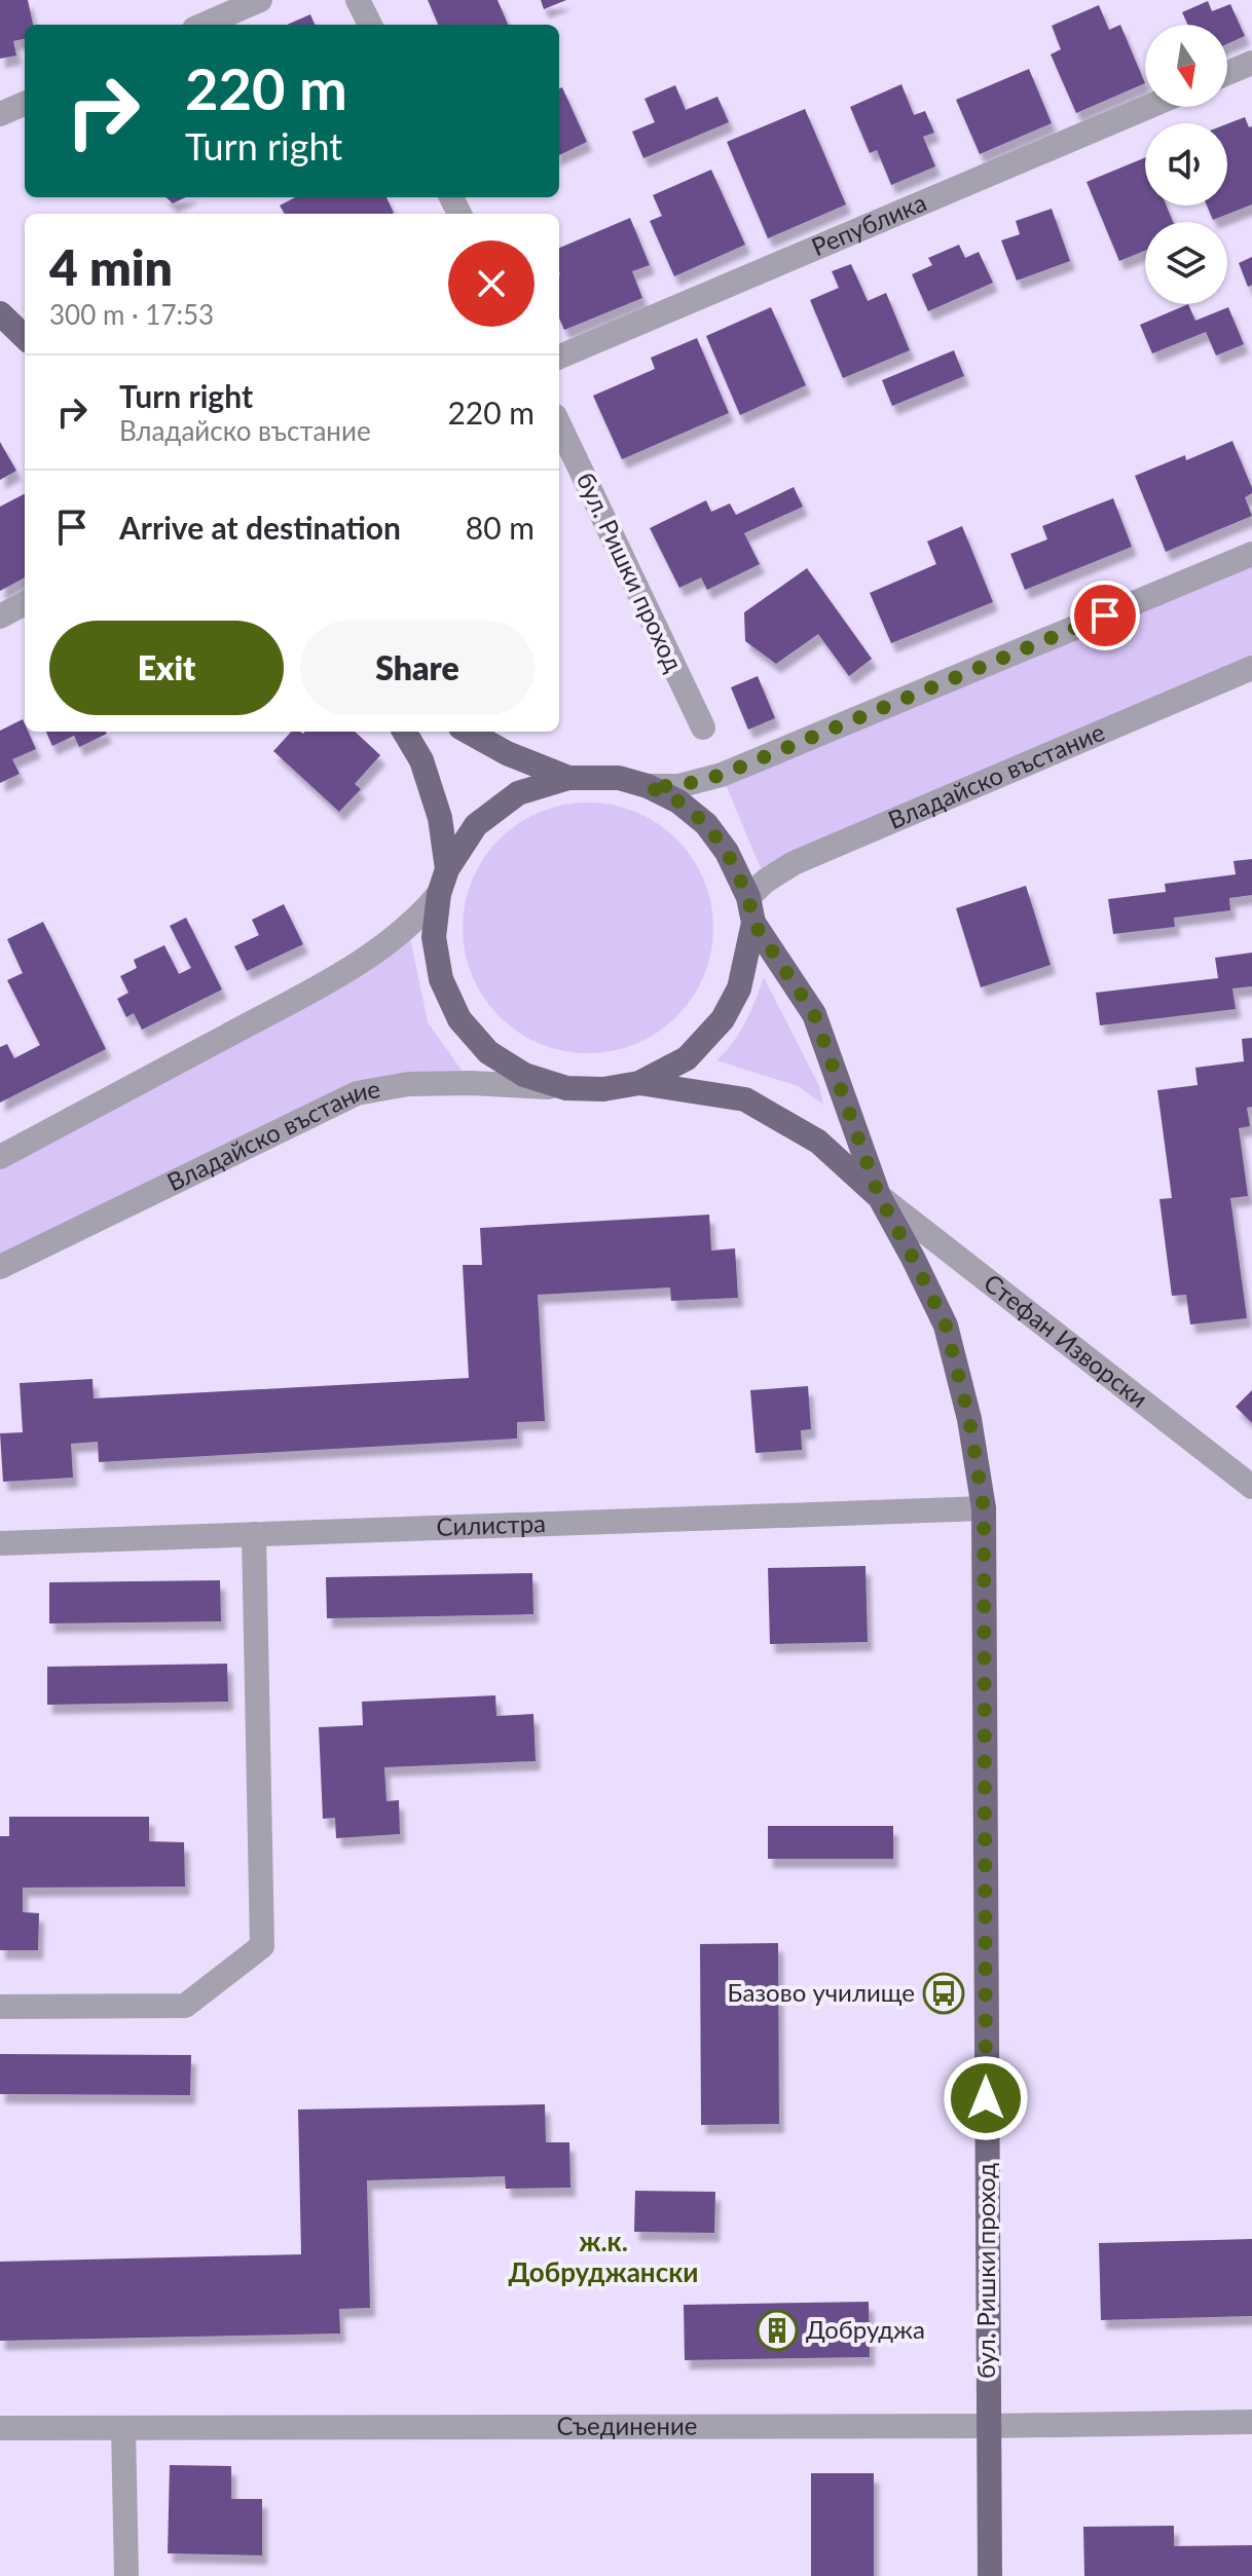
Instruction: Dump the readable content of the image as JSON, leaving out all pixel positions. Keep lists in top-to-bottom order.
{
  "streets": {
    "main road": ["бул. Ришки проход"],
    "street": [
      "Република",
      "Владайско въстание",
      "Стефан Изворски",
      "Силистра",
      "Съединение"
    ]
  },
  "crossings": [
    ["бул. Ришки проход", "Владайско въстание"],
    ["бул. Ришки проход", "Стефан Изворски"],
    ["бул. Ришки проход", "Силистра"],
    ["бул. Ришки проход", "Съединение"]
  ],
  "districts": ["ж.к. Добруджански"],
  "places": {
    "bus stop": ["Базово училище"],
    "building": ["Добруджа"]
  },
  "north": "bottom",
  "page": {
    "turn": ["220 m", "Turn right"],
    "heading": ["4 min", "300 m · 17:53"],
    "list": [
      {
        "name": "Turn right",
        "note": "Владайско въстание",
        "value": "220 m"
      },
      {
        "name": "Arrive at destination",
        "value": "80 m"
      }
    ],
    "buttons": ["Exit", "Share"]
  }
}
